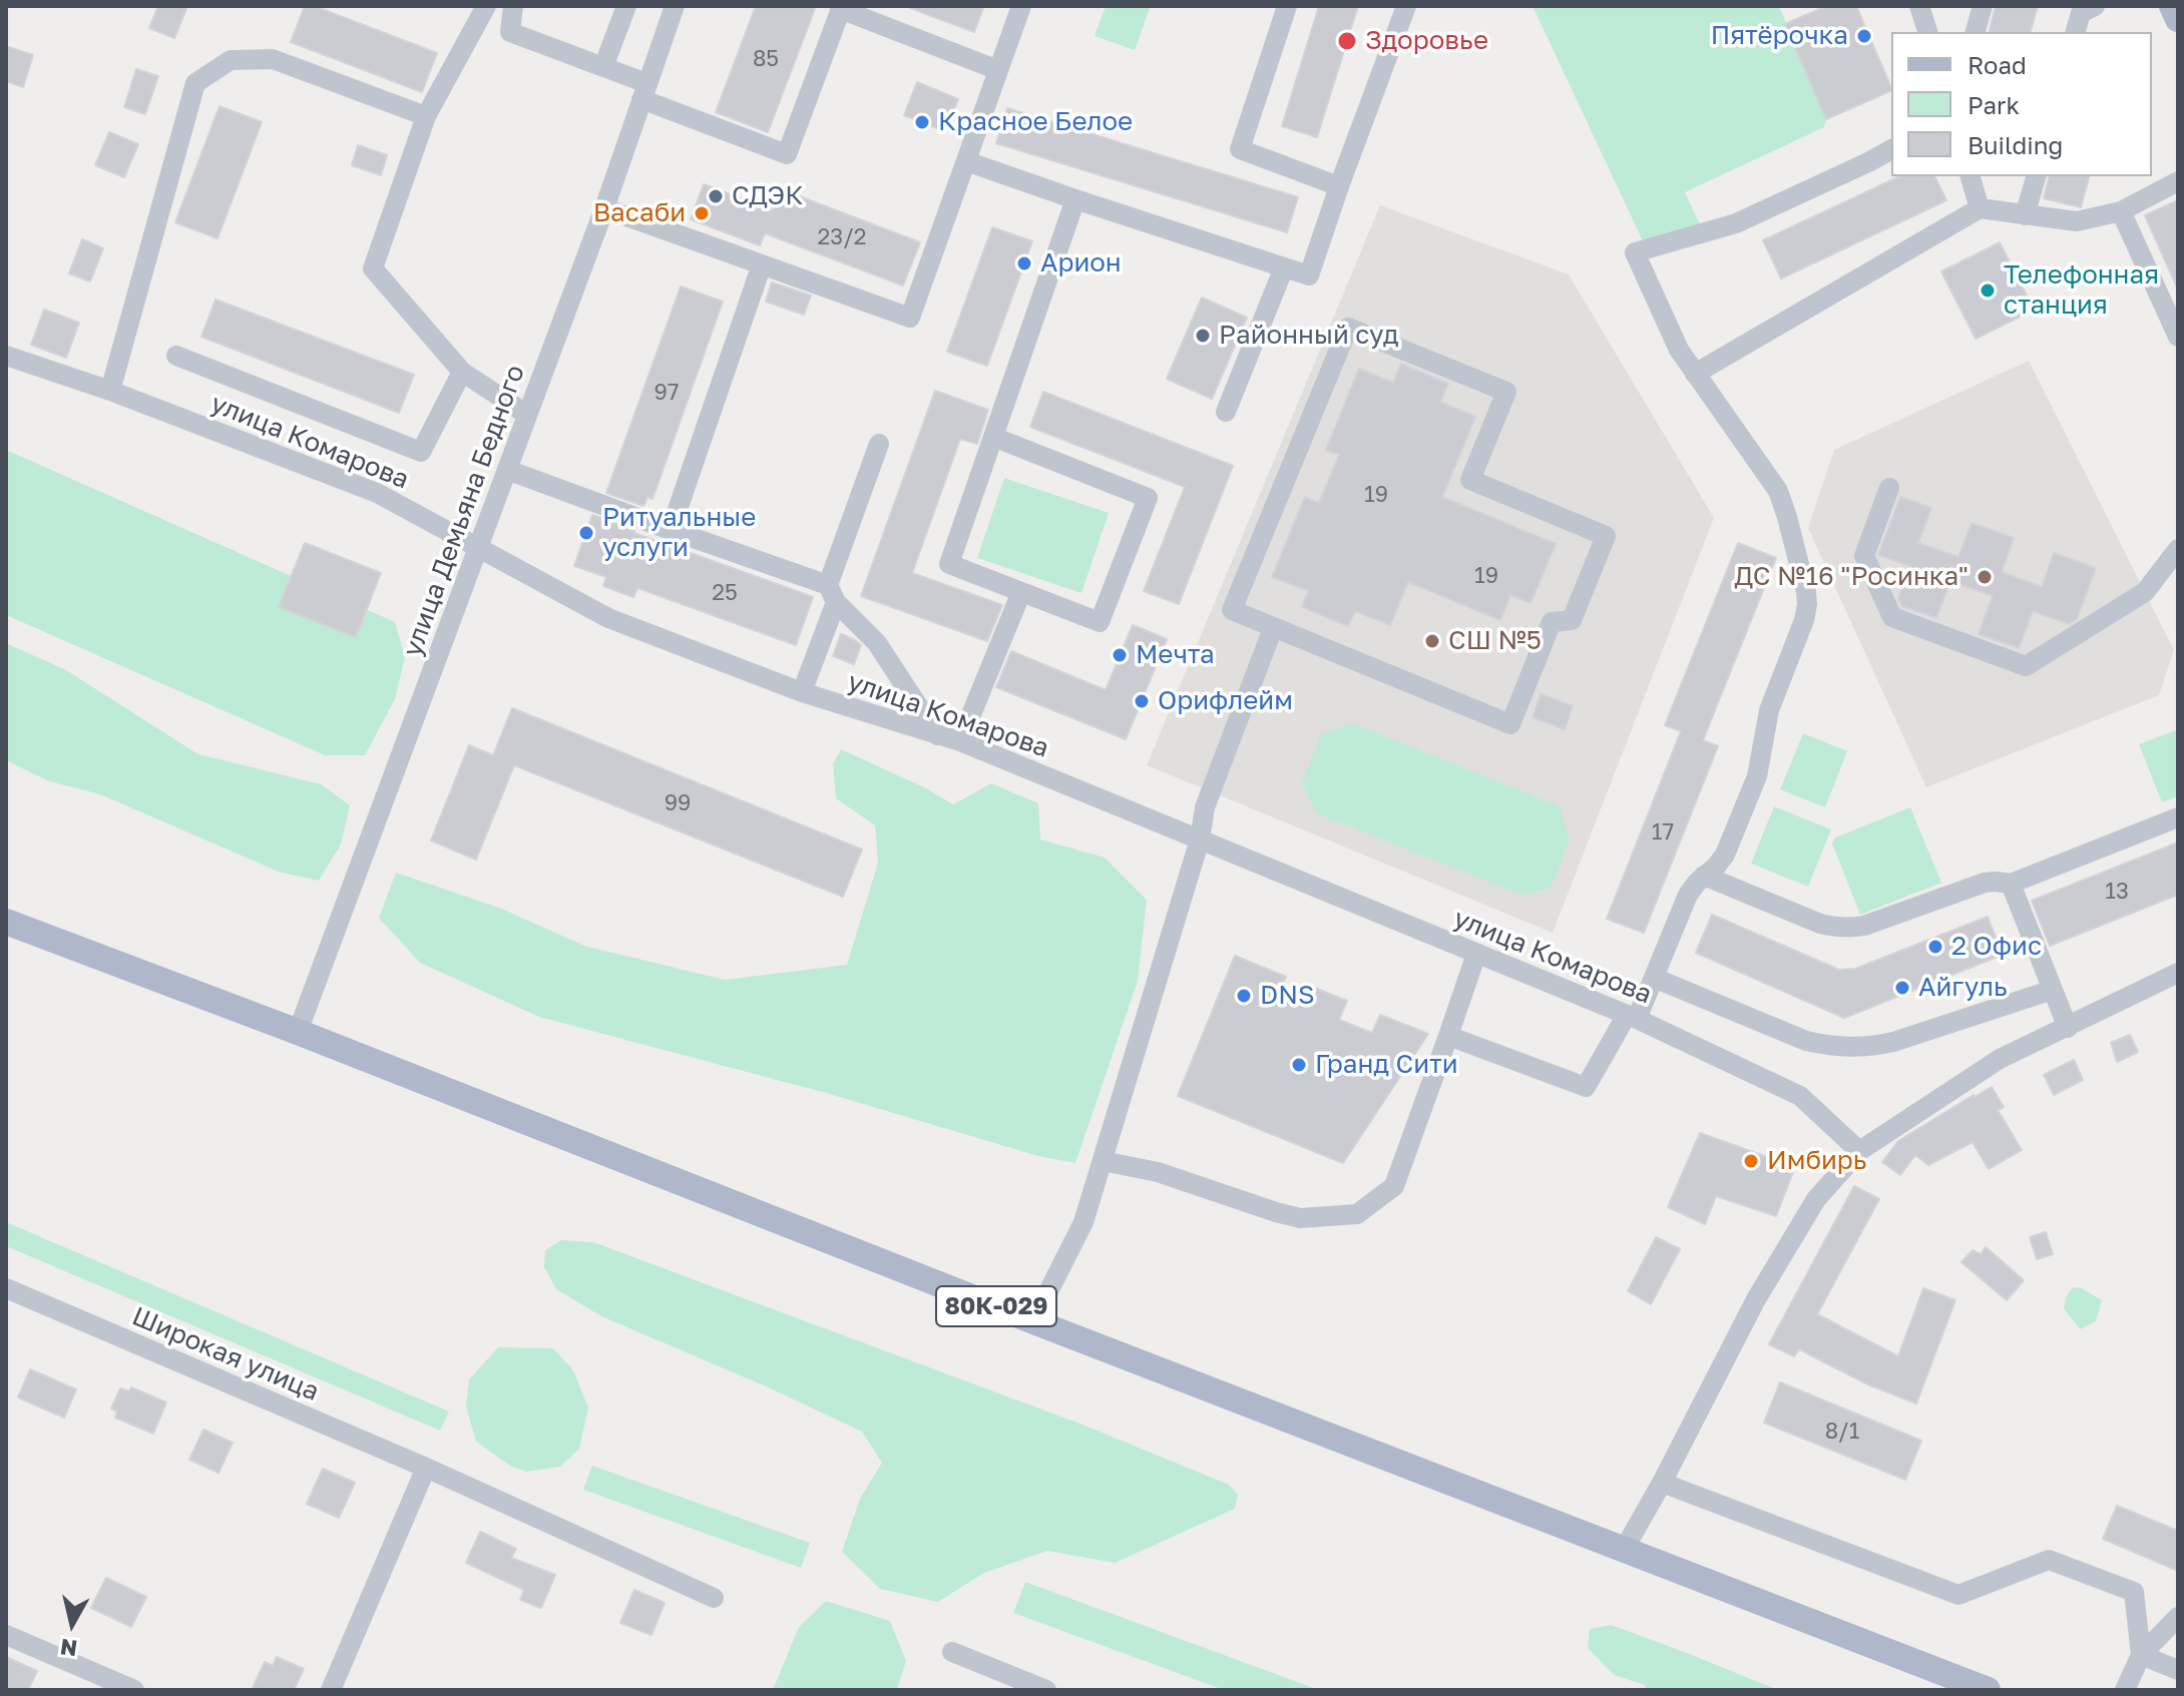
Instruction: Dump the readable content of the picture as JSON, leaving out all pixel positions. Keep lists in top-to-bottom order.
{
  "streets": {
    "main road": ["80К-029"],
    "street": ["улица Комарова", "улица Демьяна Бедного", "Широкая улица"]
  },
  "crossings": [
    ["улица Комарова", "улица Демьяна Бедного"],
    ["улица Демьяна Бедного", "80К-029"]
  ],
  "places": [
    "Пятёрочка",
    "Здоровье",
    "Красное Белое",
    "СДЭК",
    "Васаби",
    "Арион",
    "Телефонная станция",
    "Районный суд",
    "Ритуальные услуги",
    "ДС №16 \"Росинка\"",
    "СШ №5",
    "Мечта",
    "Орифлейм",
    "2 Офис",
    "Айгуль",
    "DNS",
    "Гранд Сити",
    "Имбирь"
  ],
  "house_numbers": [
    "85",
    "23/2",
    "97",
    "19",
    "19",
    "25",
    "99",
    "17",
    "13",
    "8/1"
  ],
  "legend": ["Road", "Park", "Building"],
  "north": "bottom"
}
